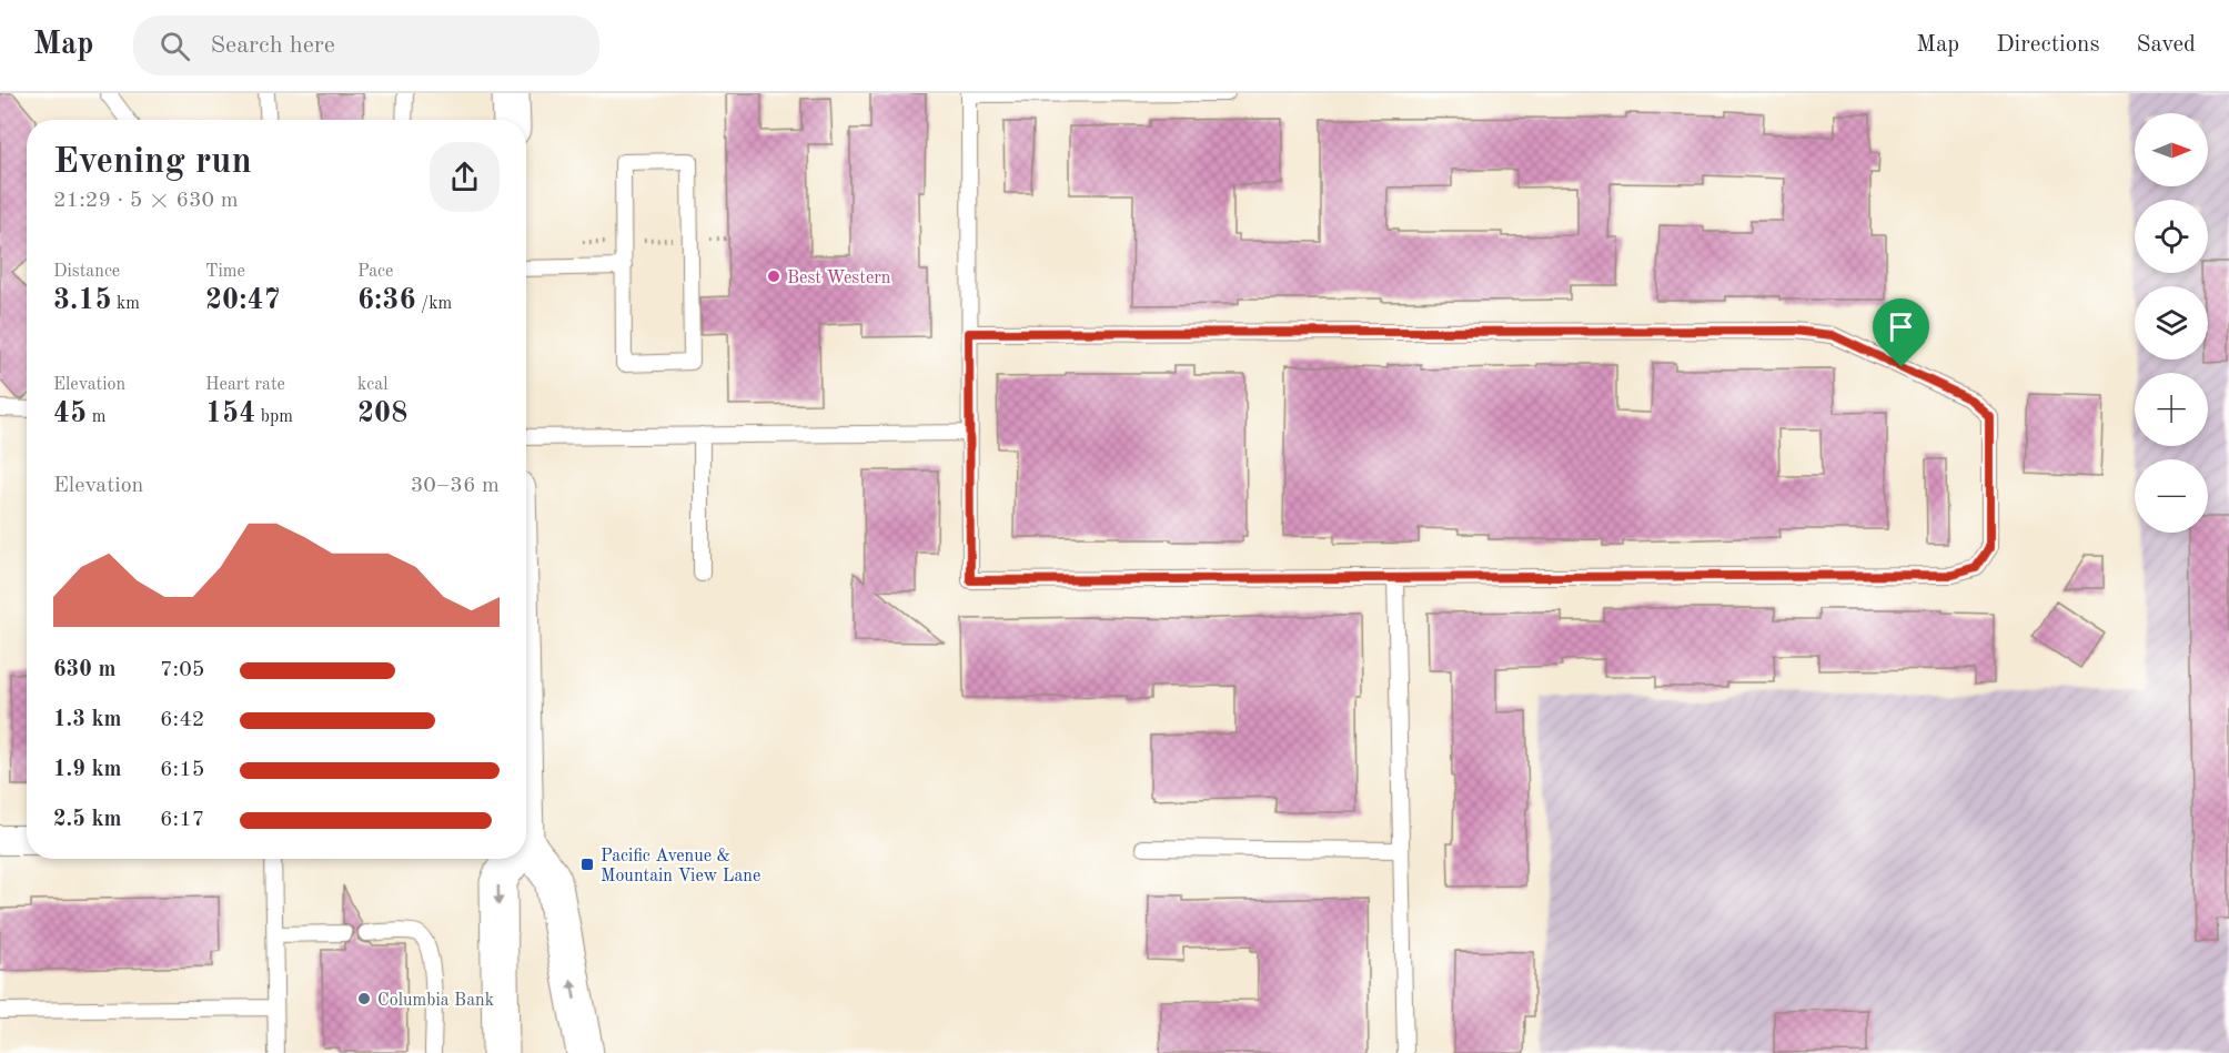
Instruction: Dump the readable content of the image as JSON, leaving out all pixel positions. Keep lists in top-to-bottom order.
{
  "places": {
    "other": ["Best Western", "Columbia Bank"],
    "transit": ["Pacific Avenue & Mountain View Lane"]
  },
  "north": "right",
  "page": {
    "header": "Map",
    "search": "Search here",
    "nav": ["Map", "Directions", "Saved"],
    "map_buttons": ["+", "−"],
    "heading": ["Evening run", "21:29 · 5 × 630 m"],
    "stats": [
      ["Distance", "3.15 km"],
      ["Time", "20:47"],
      ["Pace", "6:36 /km"],
      ["Elevation", "45 m"],
      ["Heart rate", "154 bpm"],
      ["kcal", "208"]
    ],
    "chart": ["Elevation", "30–36 m"],
    "list": [
      {
        "name": "630 m",
        "note": "7:05"
      },
      {
        "name": "1.3 km",
        "note": "6:42"
      },
      {
        "name": "1.9 km",
        "note": "6:15"
      },
      {
        "name": "2.5 km",
        "note": "6:17"
      }
    ]
  }
}
